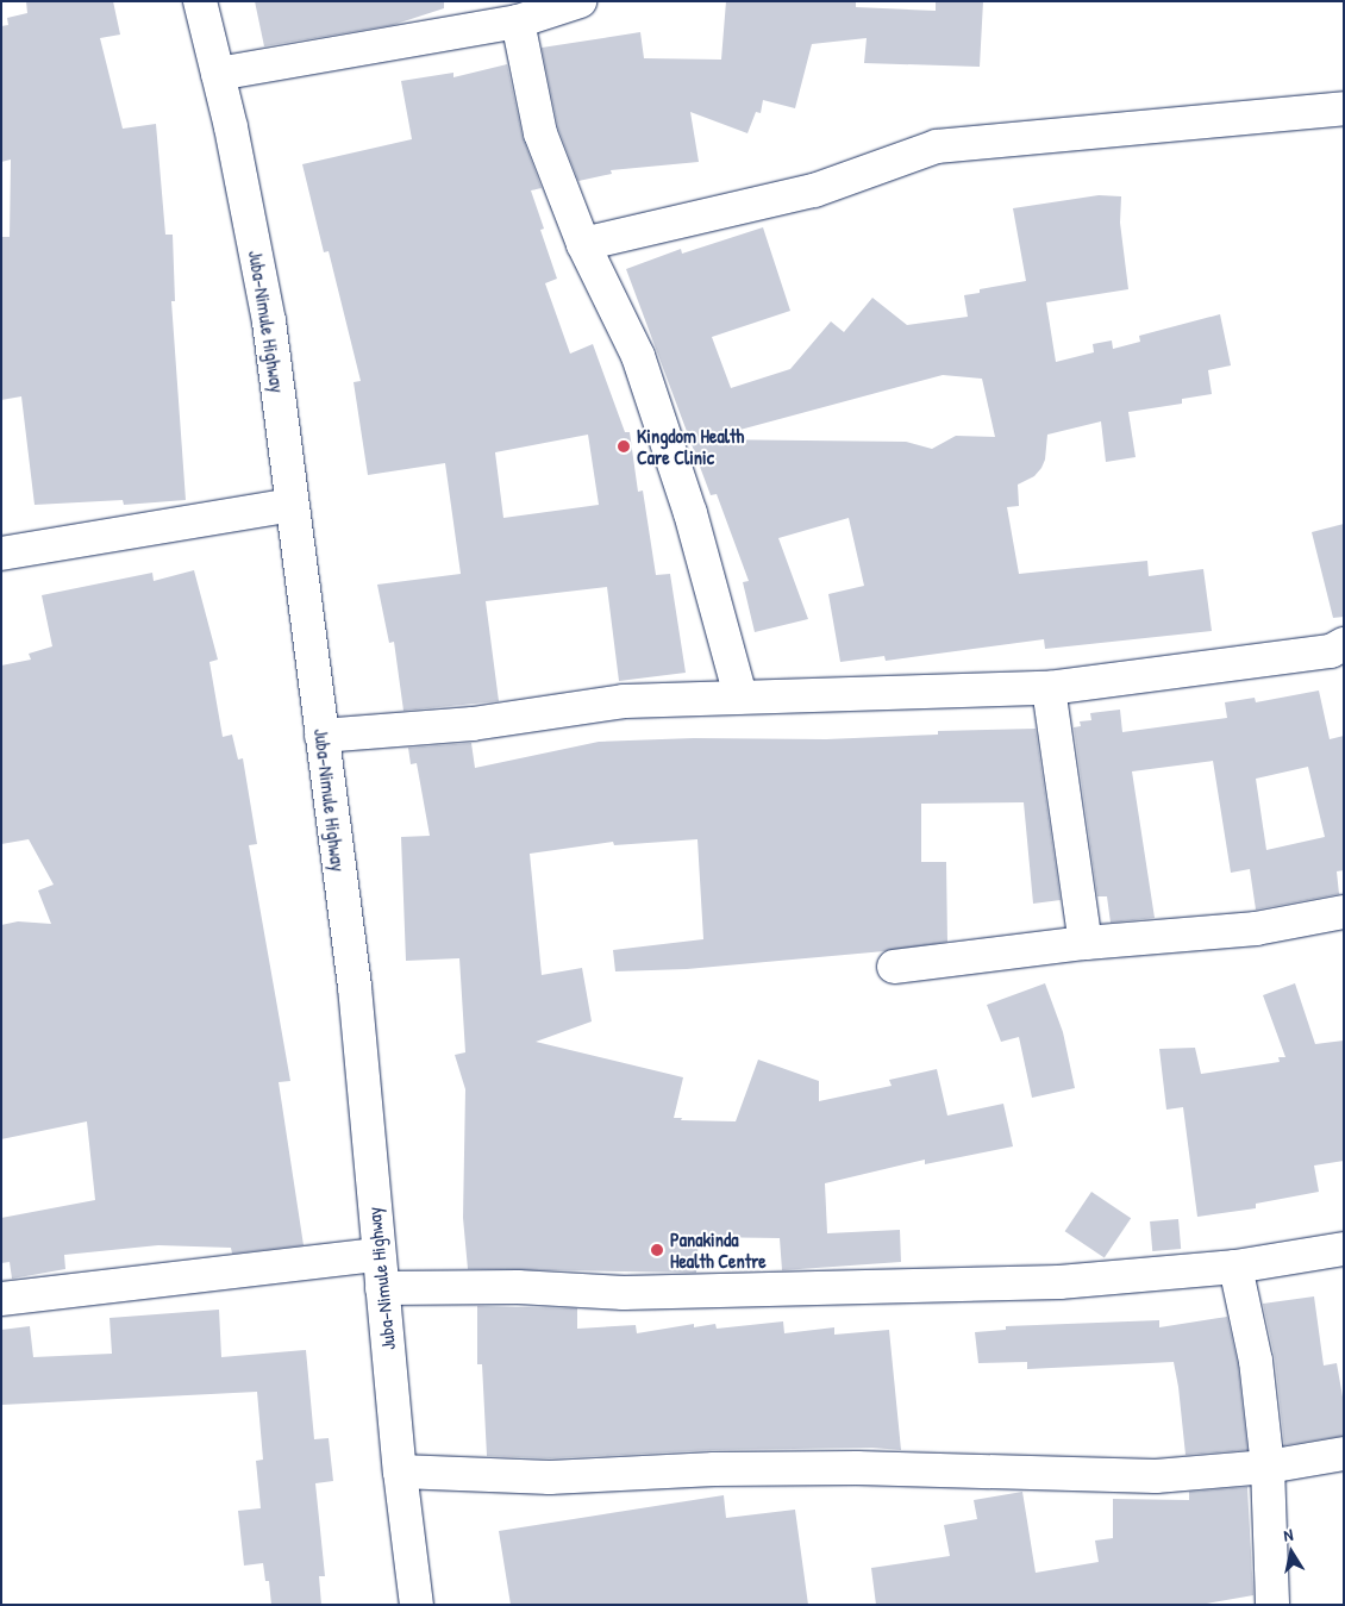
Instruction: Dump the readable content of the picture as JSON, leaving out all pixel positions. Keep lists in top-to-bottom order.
{
  "streets": {
    "street": ["Juba–Nimule Highway"]
  },
  "places": ["Kingdom Health Care Clinic", "Panakinda Health Centre"],
  "north": "top"
}
